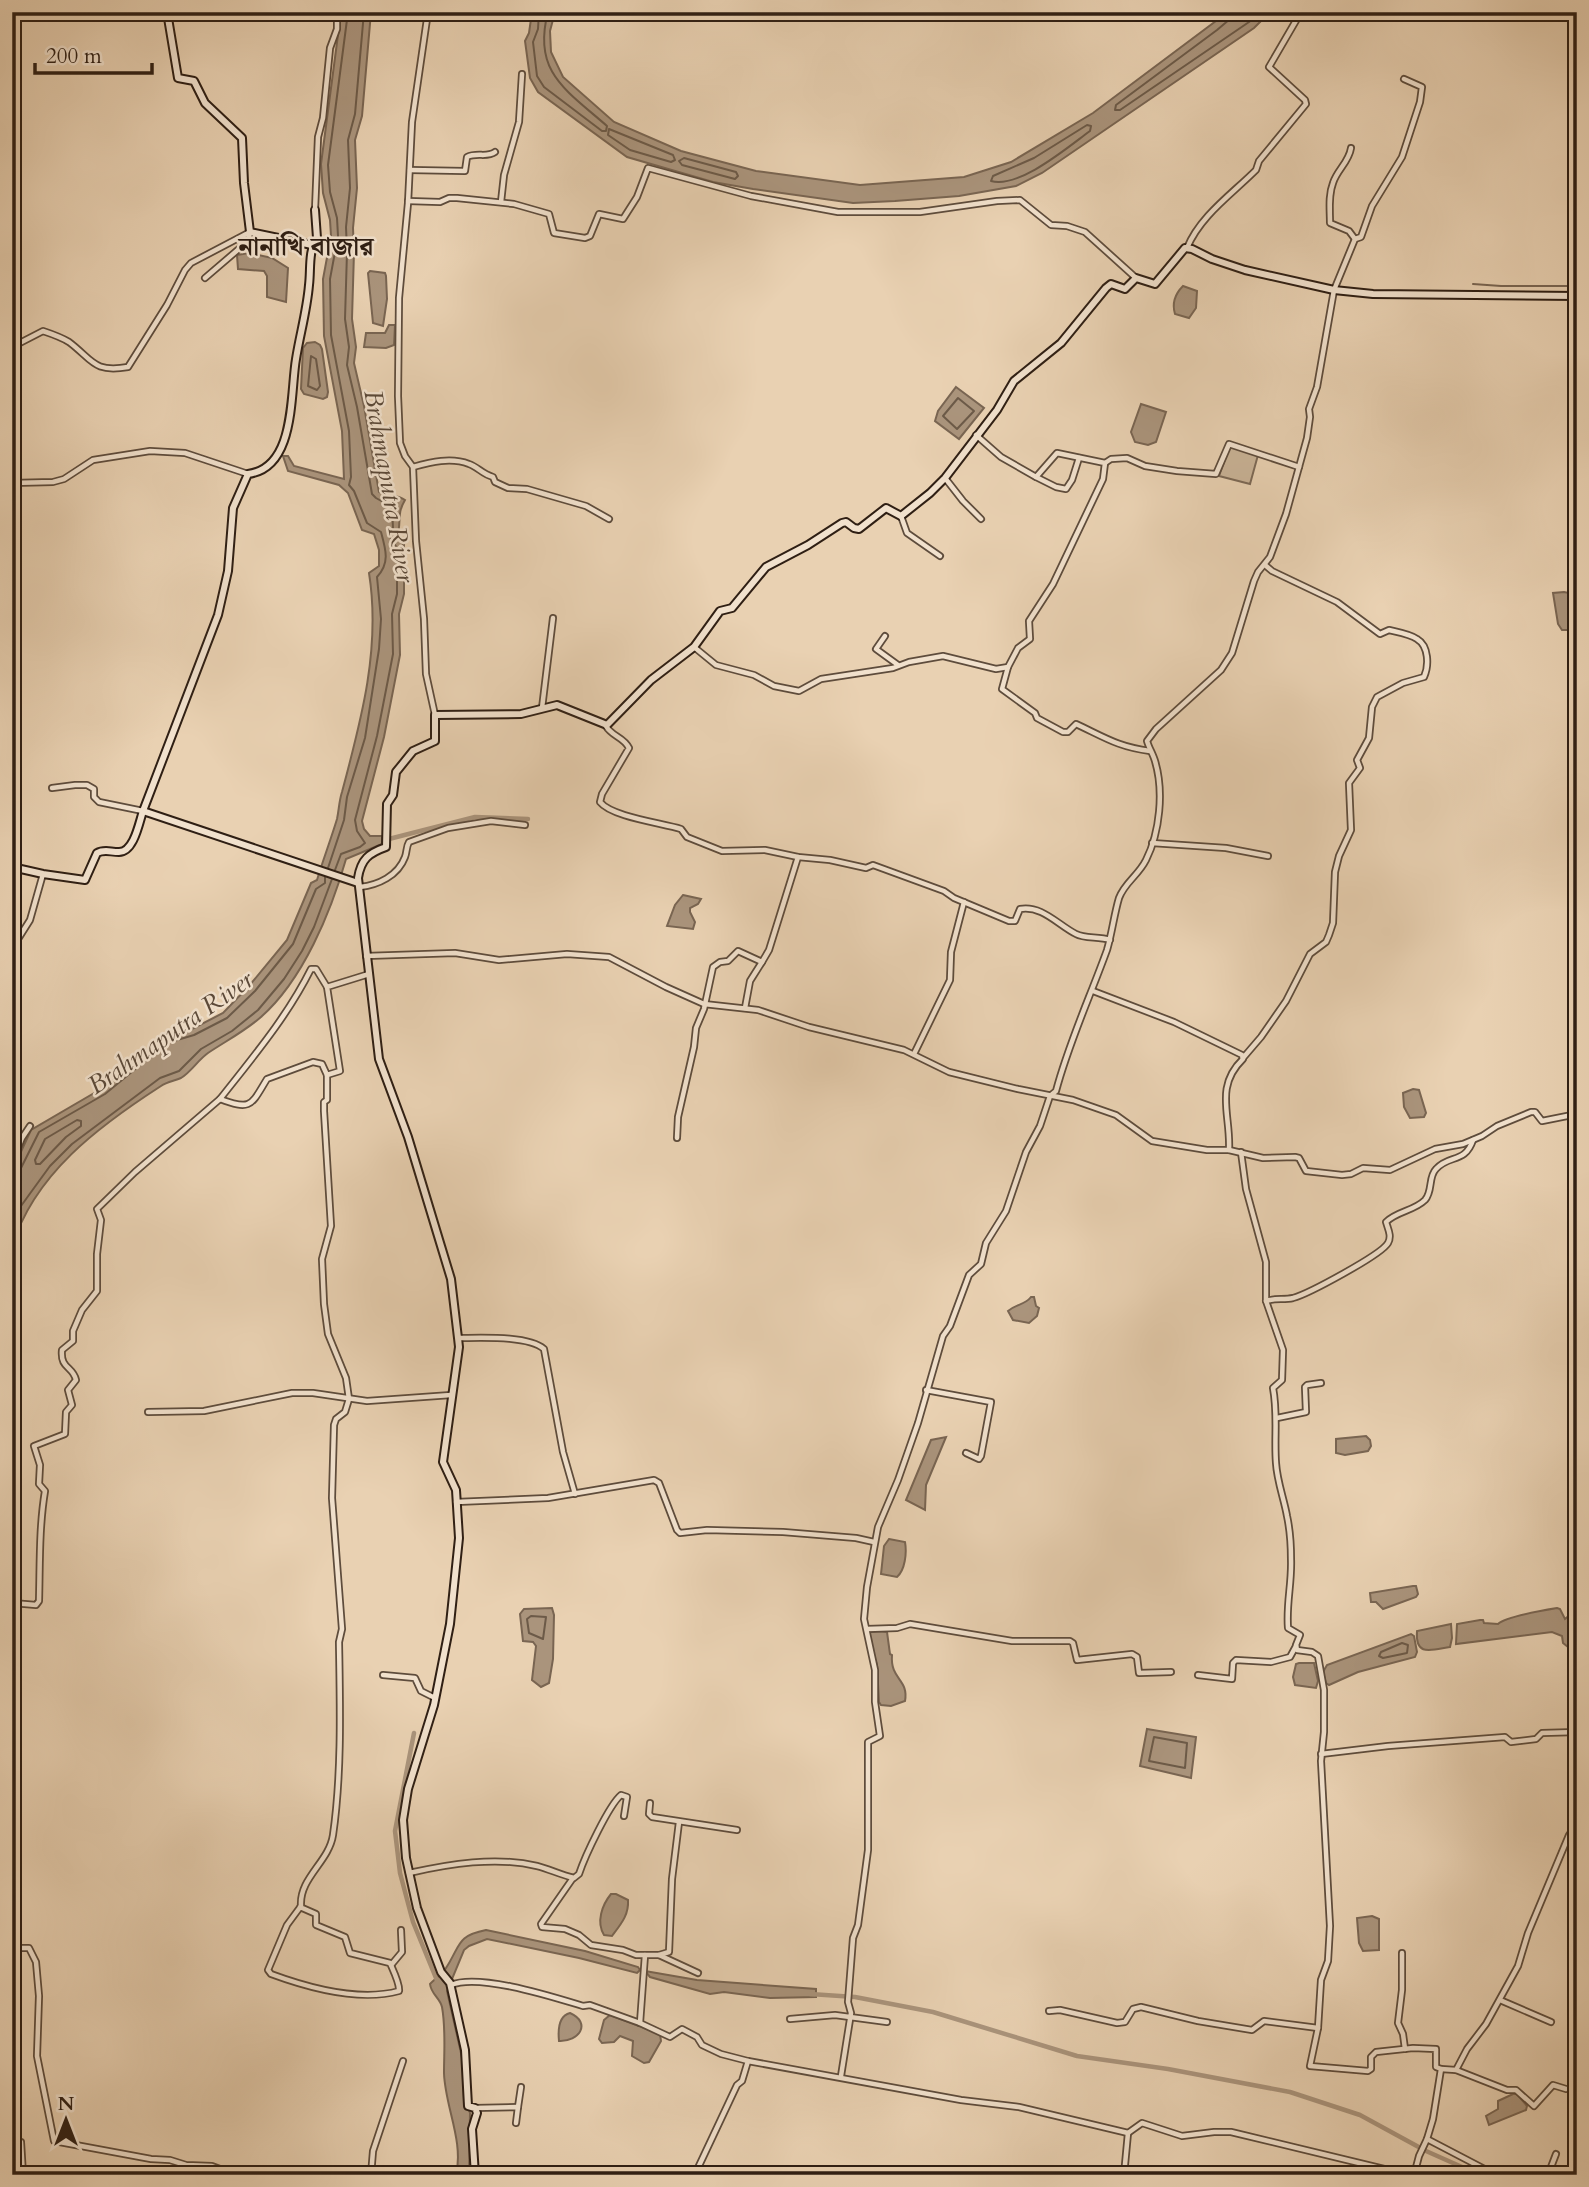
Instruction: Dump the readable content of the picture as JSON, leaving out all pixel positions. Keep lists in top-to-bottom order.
{
  "districts": ["নানাখি বাজার"],
  "water": ["Brahmaputra River"],
  "scale_bar": "200 m",
  "north": "top"
}
